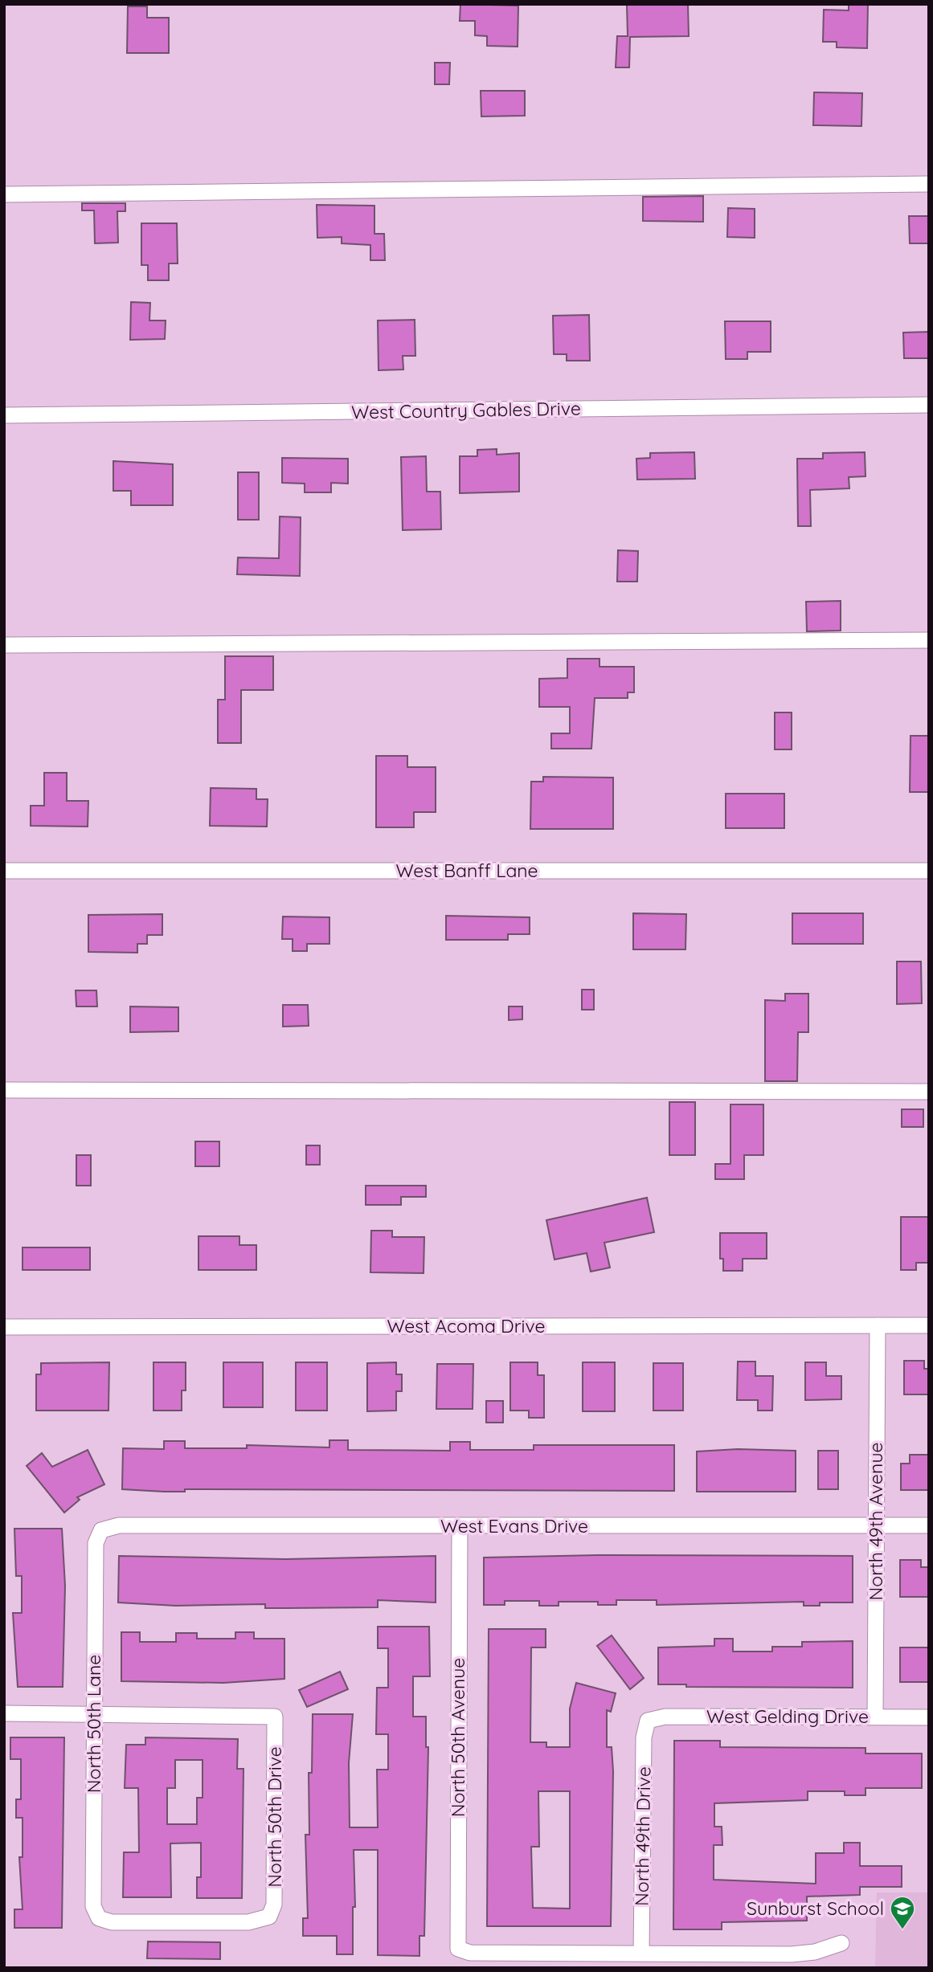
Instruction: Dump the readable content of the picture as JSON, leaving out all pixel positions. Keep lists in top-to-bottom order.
{
  "streets": {
    "street": [
      "West Country Gables Drive",
      "West Banff Lane",
      "West Acoma Drive",
      "North 49th Avenue",
      "West Evans Drive",
      "West Gelding Drive",
      "North 50th Lane",
      "North 50th Avenue",
      "North 50th Drive",
      "North 49th Drive"
    ]
  },
  "crossings": [
    ["West Acoma Drive", "North 49th Avenue"],
    ["North 49th Avenue", "West Evans Drive"],
    ["North 49th Avenue", "West Gelding Drive"],
    ["West Evans Drive", "North 50th Lane"],
    ["West Evans Drive", "North 50th Avenue"],
    ["West Gelding Drive", "North 49th Drive"],
    ["North 50th Lane", "North 50th Drive"],
    ["North 50th Avenue", "North 49th Drive"]
  ],
  "places": {
    "school or university": ["Sunburst School"]
  }
}
